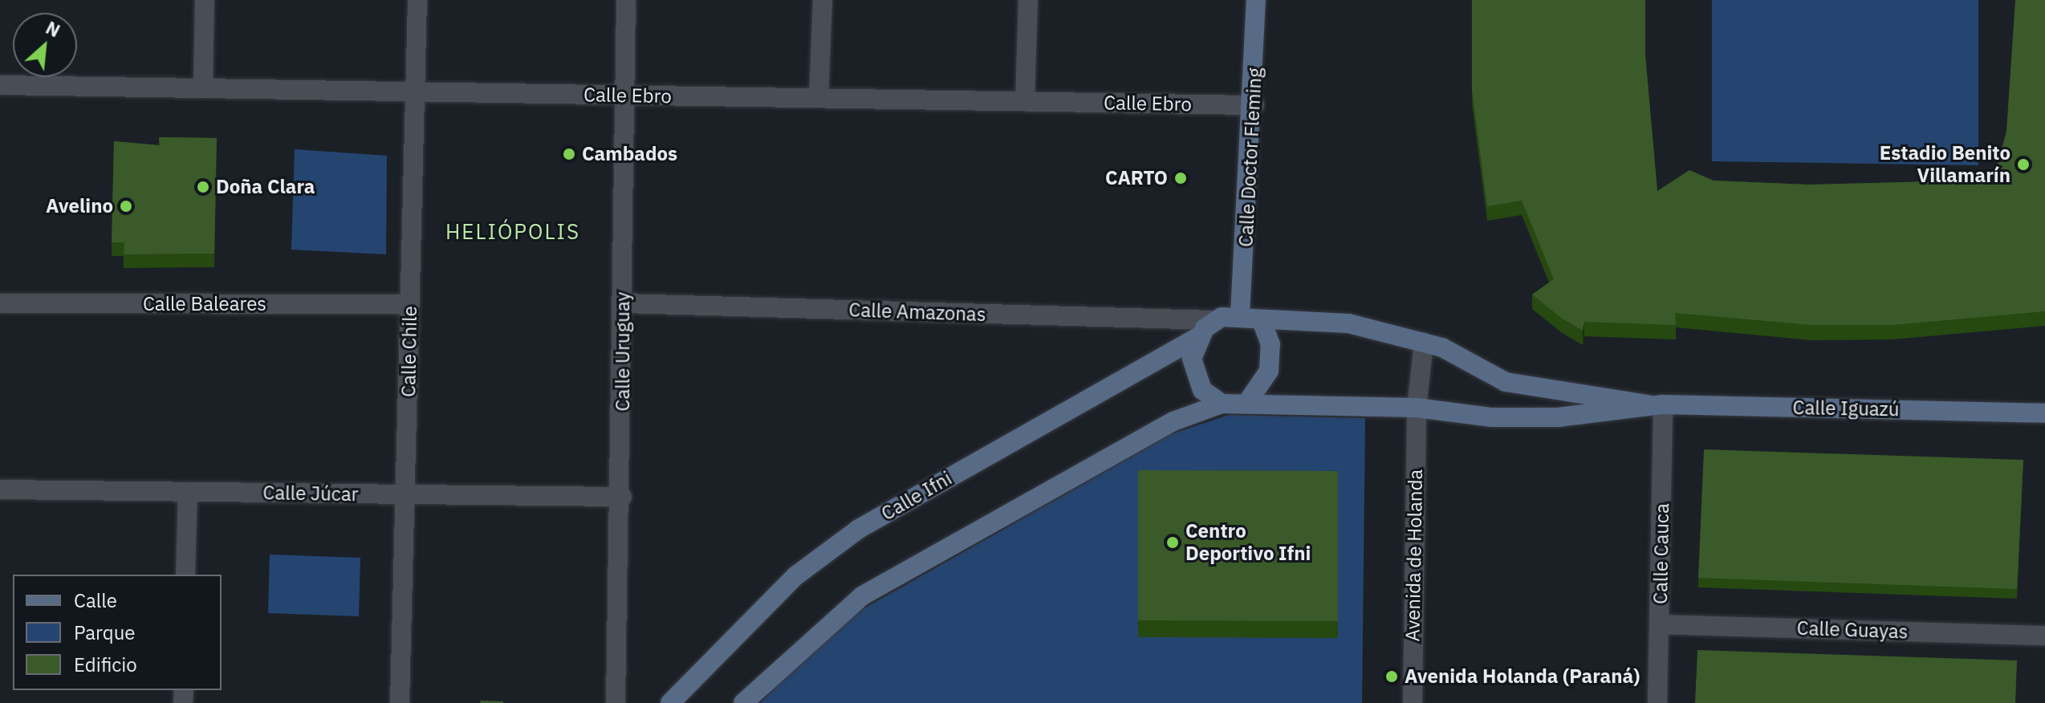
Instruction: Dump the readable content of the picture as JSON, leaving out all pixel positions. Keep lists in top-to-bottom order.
{
  "streets": {
    "main road": ["Calle Doctor Fleming", "Calle Iguazú", "Calle Ifni"],
    "street": [
      "Calle Ebro",
      "Calle Baleares",
      "Calle Amazonas",
      "Calle Chile",
      "Calle Uruguay",
      "Calle Júcar",
      "Calle Cauca",
      "Avenida de Holanda",
      "Calle Guayas"
    ]
  },
  "crossings": [
    ["Calle Ebro", "Calle Doctor Fleming"],
    ["Calle Ebro", "Calle Chile"],
    ["Calle Ebro", "Calle Uruguay"],
    ["Calle Doctor Fleming", "Calle Amazonas"],
    ["Calle Doctor Fleming", "Calle Iguazú"],
    ["Calle Doctor Fleming", "Calle Ifni"],
    ["Calle Baleares", "Calle Chile"],
    ["Calle Amazonas", "Calle Uruguay"],
    ["Calle Amazonas", "Calle Iguazú"],
    ["Calle Amazonas", "Calle Ifni"],
    ["Calle Chile", "Calle Júcar"],
    ["Calle Uruguay", "Calle Júcar"],
    ["Calle Iguazú", "Calle Ifni"],
    ["Calle Iguazú", "Calle Cauca"],
    ["Calle Iguazú", "Avenida de Holanda"],
    ["Calle Cauca", "Calle Guayas"]
  ],
  "districts": ["HELIÓPOLIS"],
  "places": [
    "Cambados",
    "Estadio Benito Villamarín",
    "CARTO",
    "Doña Clara",
    "Avelino",
    "Centro Deportivo Ifni",
    "Avenida Holanda (Paraná)"
  ],
  "legend": ["Calle", "Parque", "Edificio"],
  "north": "top right"
}
